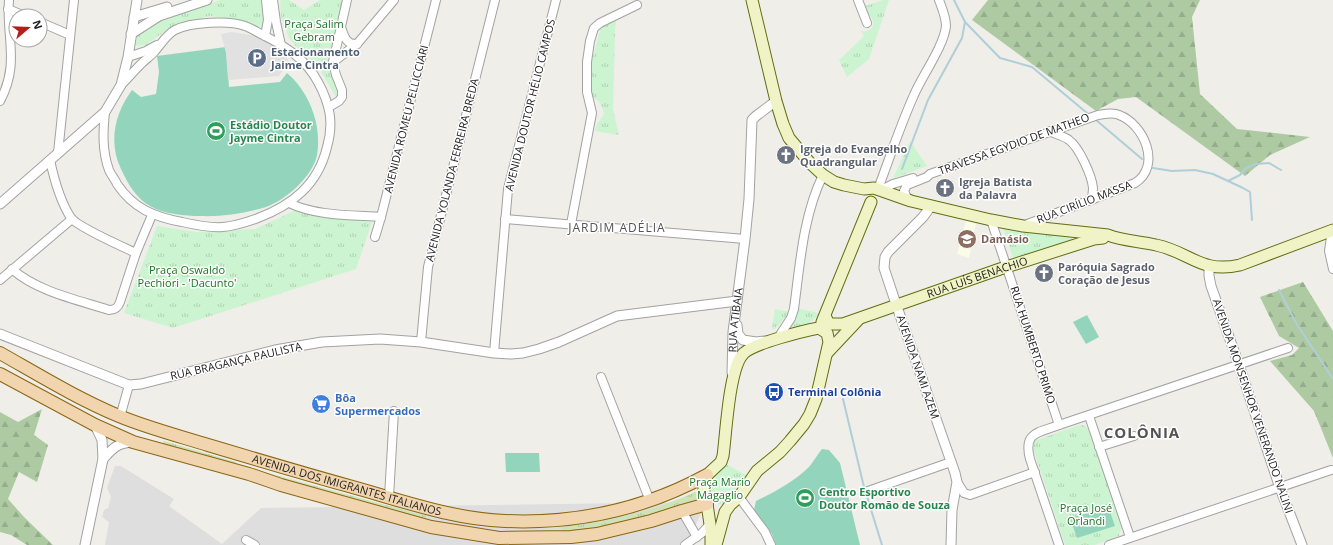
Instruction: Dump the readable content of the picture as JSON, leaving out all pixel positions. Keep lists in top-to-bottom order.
{
  "streets": {
    "main road": ["RUA LUÍS BENACHIO", "RUA ATIBAIA", "AVENIDA DOS IMIGRANTES ITALIANOS"],
    "street": [
      "AVENIDA DOUTOR HÉLIO CAMPOS",
      "AVENIDA ROMEU PELLICCIARI",
      "TRAVESSA EGYDIO DE MATHEO",
      "AVENIDA YOLANDA FERREIRA BREDA",
      "RUA CIRÍLIO MASSA",
      "RUA HUMBERTO PRIMO",
      "RUA BRAGANÇA PAULISTA",
      "AVENIDA NAMI AZEM",
      "AVENIDA MONSENHOR VENERANDO NALINI"
    ]
  },
  "crossings": [
    ["AVENIDA DOUTOR HÉLIO CAMPOS", "RUA BRAGANÇA PAULISTA"],
    ["TRAVESSA EGYDIO DE MATHEO", "RUA CIRÍLIO MASSA"],
    ["AVENIDA YOLANDA FERREIRA BREDA", "RUA BRAGANÇA PAULISTA"],
    ["RUA LUÍS BENACHIO", "RUA HUMBERTO PRIMO"],
    ["RUA LUÍS BENACHIO", "AVENIDA NAMI AZEM"],
    ["RUA ATIBAIA", "RUA BRAGANÇA PAULISTA"],
    ["RUA ATIBAIA", "AVENIDA DOS IMIGRANTES ITALIANOS"]
  ],
  "districts": ["JARDIM ADÉLIA", "COLÔNIA"],
  "parks": [
    "Praça Salim Gebram",
    "Praça Oswaldo Pechiori - 'Dacunto'",
    "Praça Mario Magaglio",
    "Praça José Orlandi"
  ],
  "places": {
    "parking": ["Estacionamento Jaime Cintra"],
    "sports": ["Estádio Doutor Jayme Cintra", "Centro Esportivo Doutor Romão de Souza"],
    "church": ["Igreja do Evangelho Quadrangular", "Igreja Batista da Palavra", "Paróquia Sagrado Coração de Jesus"],
    "school or university": ["Damásio"],
    "bus stop": ["Terminal Colônia"],
    "supermarket": ["Bôa Supermercados"]
  },
  "north": "right"
}
